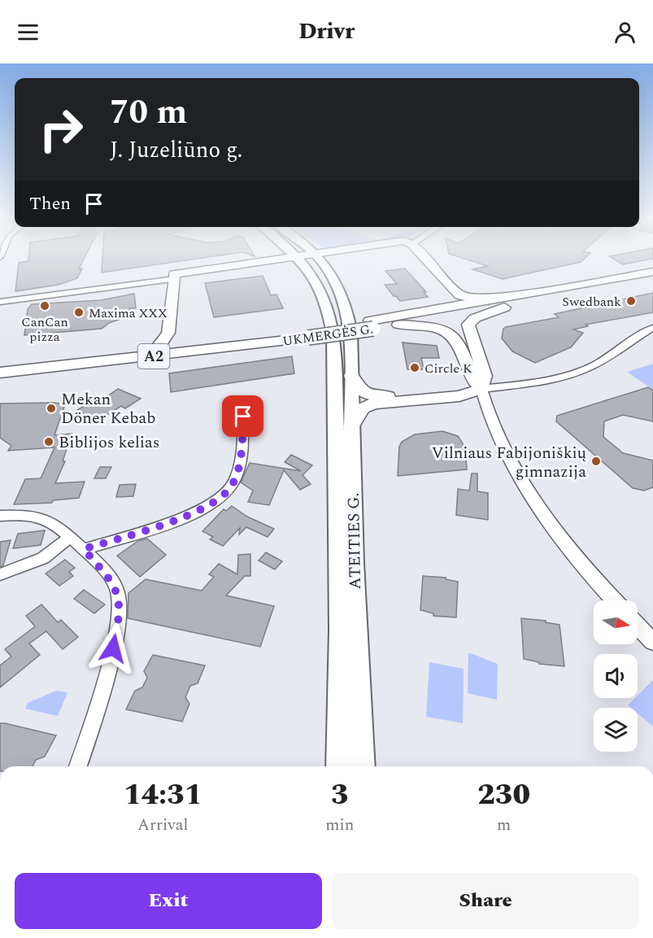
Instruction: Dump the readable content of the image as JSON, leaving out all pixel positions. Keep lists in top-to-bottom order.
{
  "streets": {
    "highway": ["UKMERGĖS G.", "A2"],
    "main road": ["ATEITIES G."]
  },
  "places": [
    "Swedbank",
    "CanCan pizza",
    "Maxima XXX",
    "Circle K",
    "Mekan Döner Kebab",
    "Biblijos kelias",
    "Vilniaus Fabijoniškių gimnazija"
  ],
  "north": "right",
  "page": {
    "header": "Drivr",
    "turn": ["70 m", "J. Juzeliūno g."],
    "then": "Then",
    "eta": [
      "14:31",
      "Arrival",
      "3",
      "min",
      "230",
      "m"
    ],
    "buttons": ["Exit", "Share"]
  }
}
